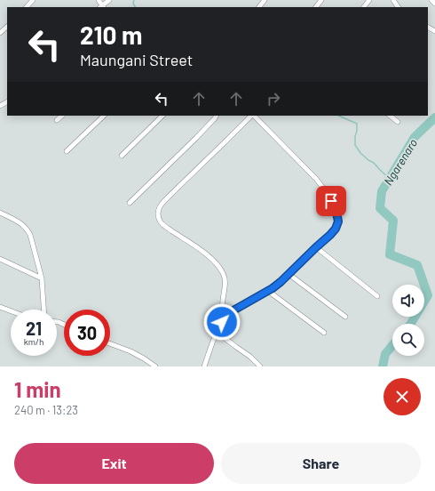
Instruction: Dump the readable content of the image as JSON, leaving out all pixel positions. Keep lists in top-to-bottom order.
{
  "water": ["Ngarenaro"],
  "page": {
    "turn": ["210 m", "Maungani Street"],
    "speed": "21 km/h",
    "limit": "30",
    "heading": ["1 min", "240 m · 13:23"],
    "buttons": ["Exit", "Share"]
  }
}
